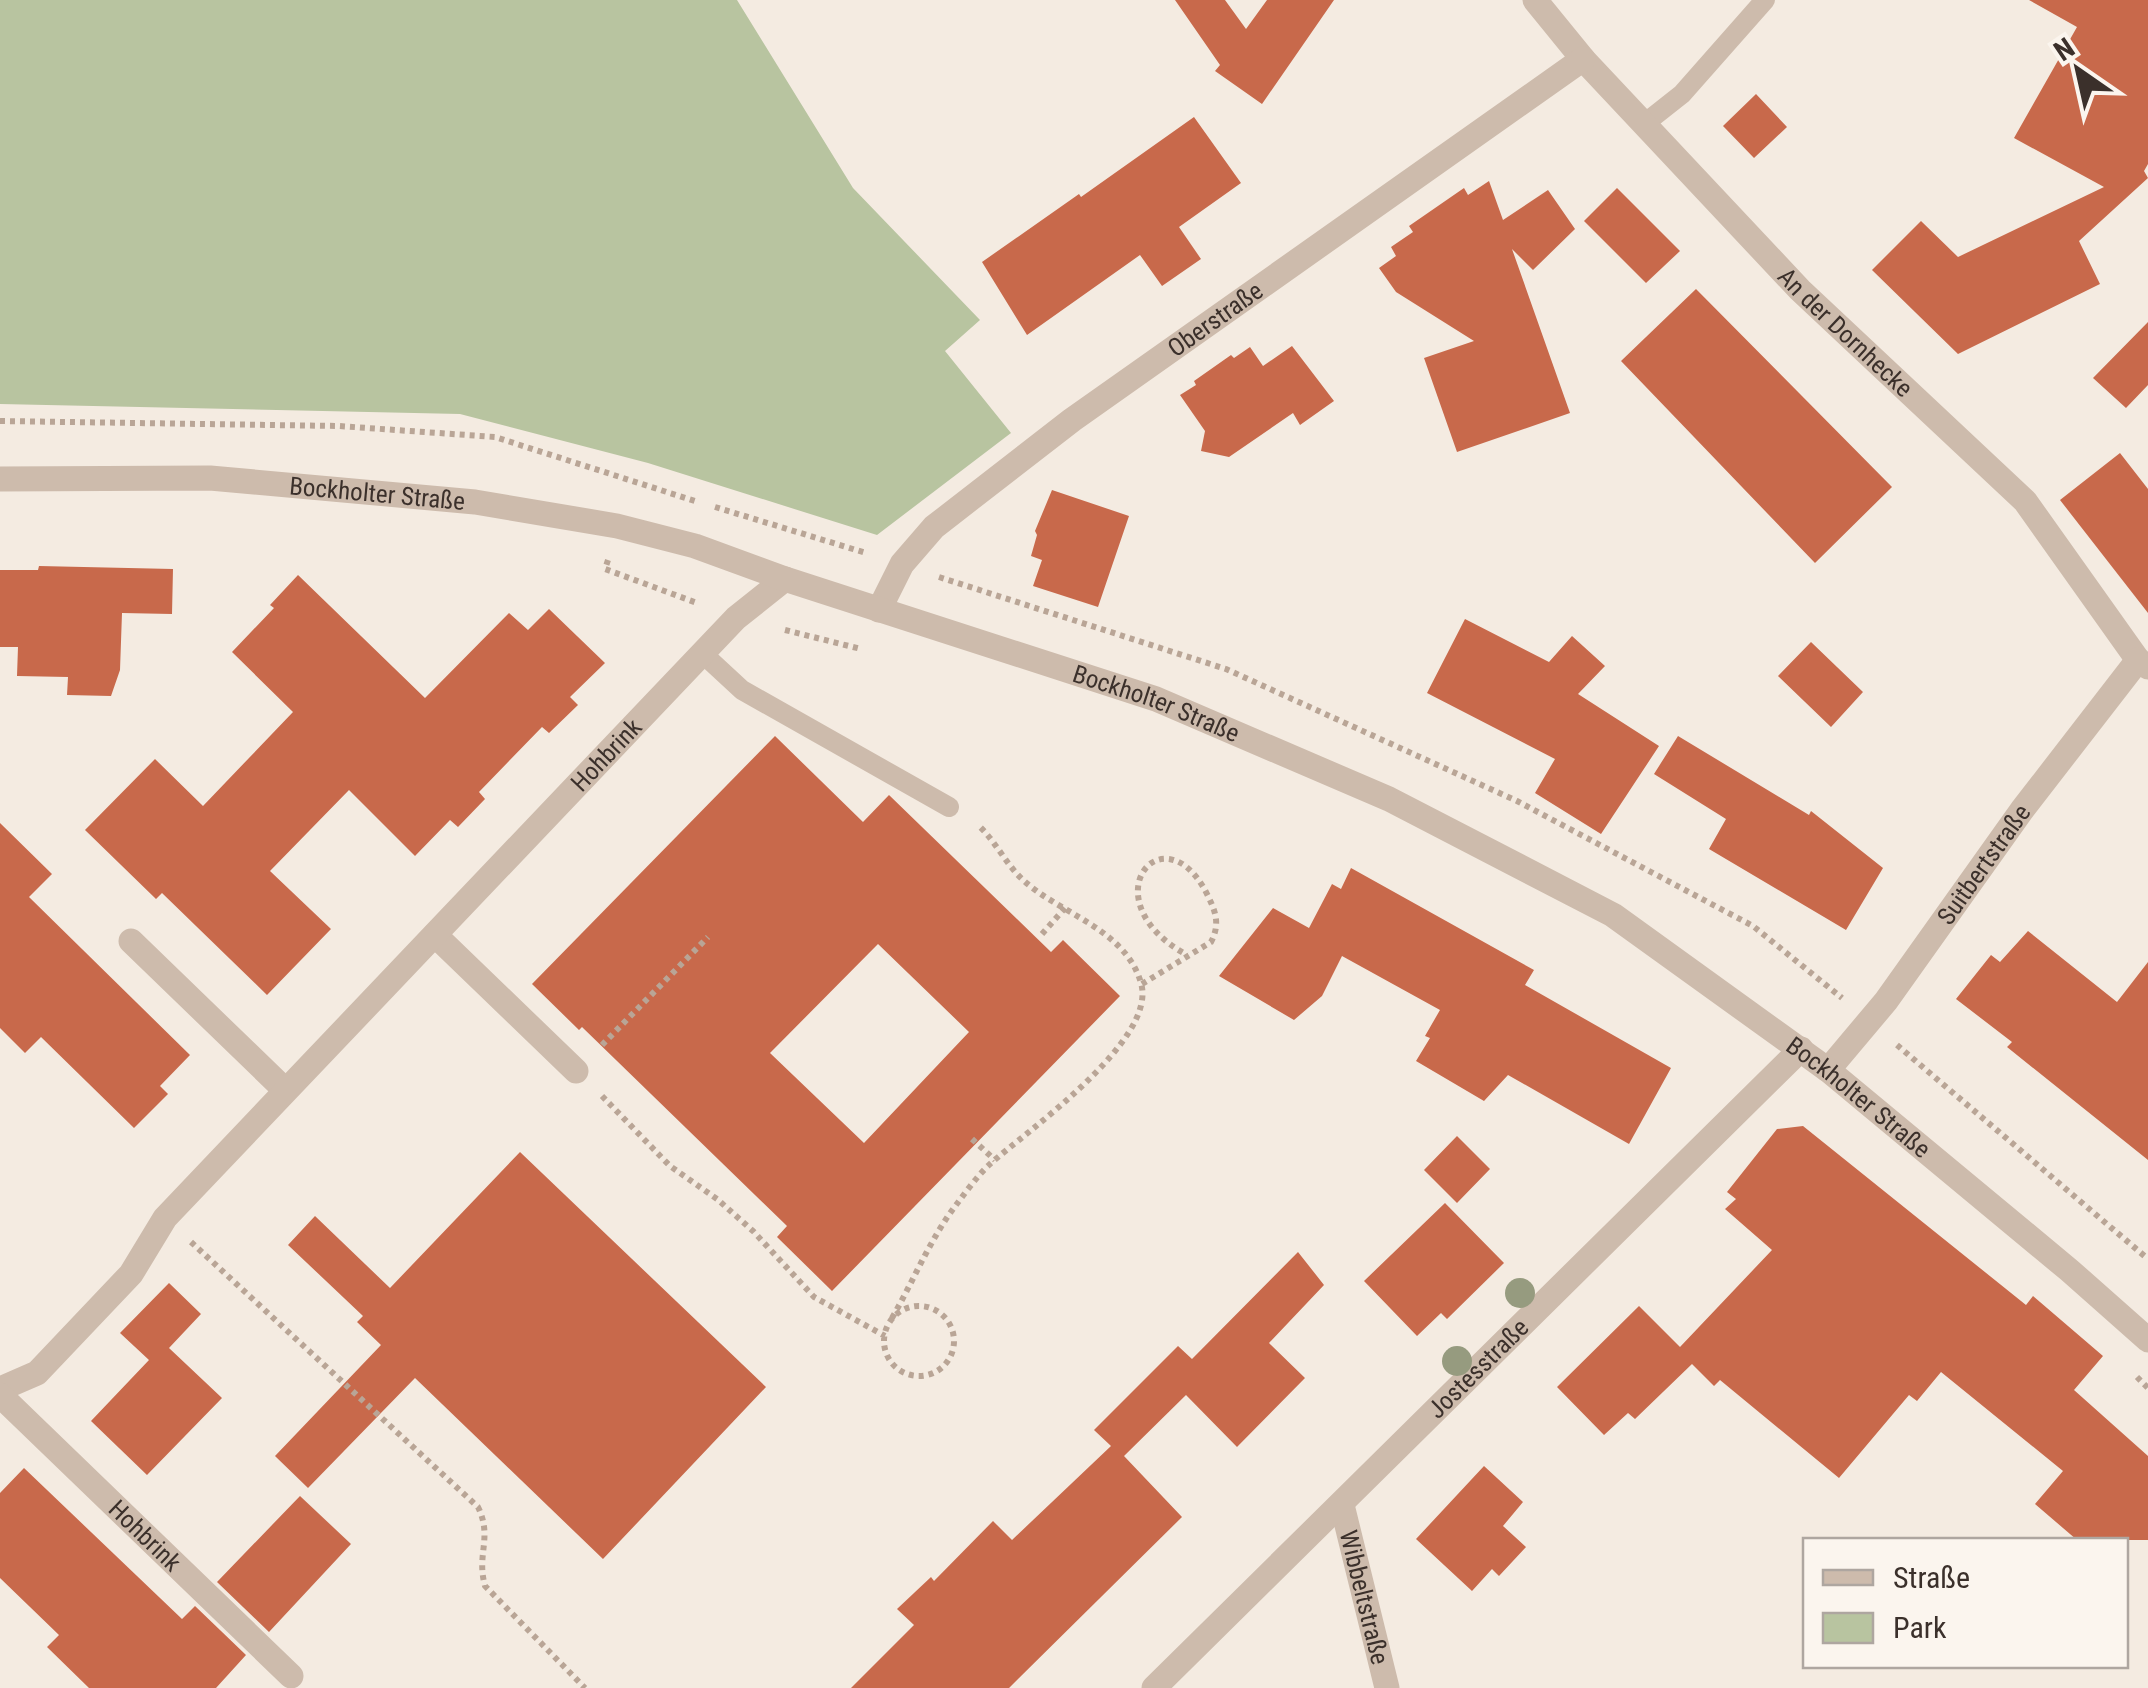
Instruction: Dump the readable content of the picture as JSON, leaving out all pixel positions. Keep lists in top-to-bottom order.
{
  "streets": {
    "street": [
      "Oberstraße",
      "An der Dornhecke",
      "Bockholter Straße",
      "Hohbrink",
      "Suitbertstraße",
      "Jostesstraße",
      "Wibbeltstraße"
    ]
  },
  "crossings": [
    ["Oberstraße", "An der Dornhecke"],
    ["Oberstraße", "Bockholter Straße"],
    ["An der Dornhecke", "Suitbertstraße"],
    ["Bockholter Straße", "Hohbrink"],
    ["Bockholter Straße", "Suitbertstraße"],
    ["Bockholter Straße", "Jostesstraße"],
    ["Jostesstraße", "Wibbeltstraße"]
  ],
  "legend": ["Straße", "Park"],
  "north": "top left"
}
